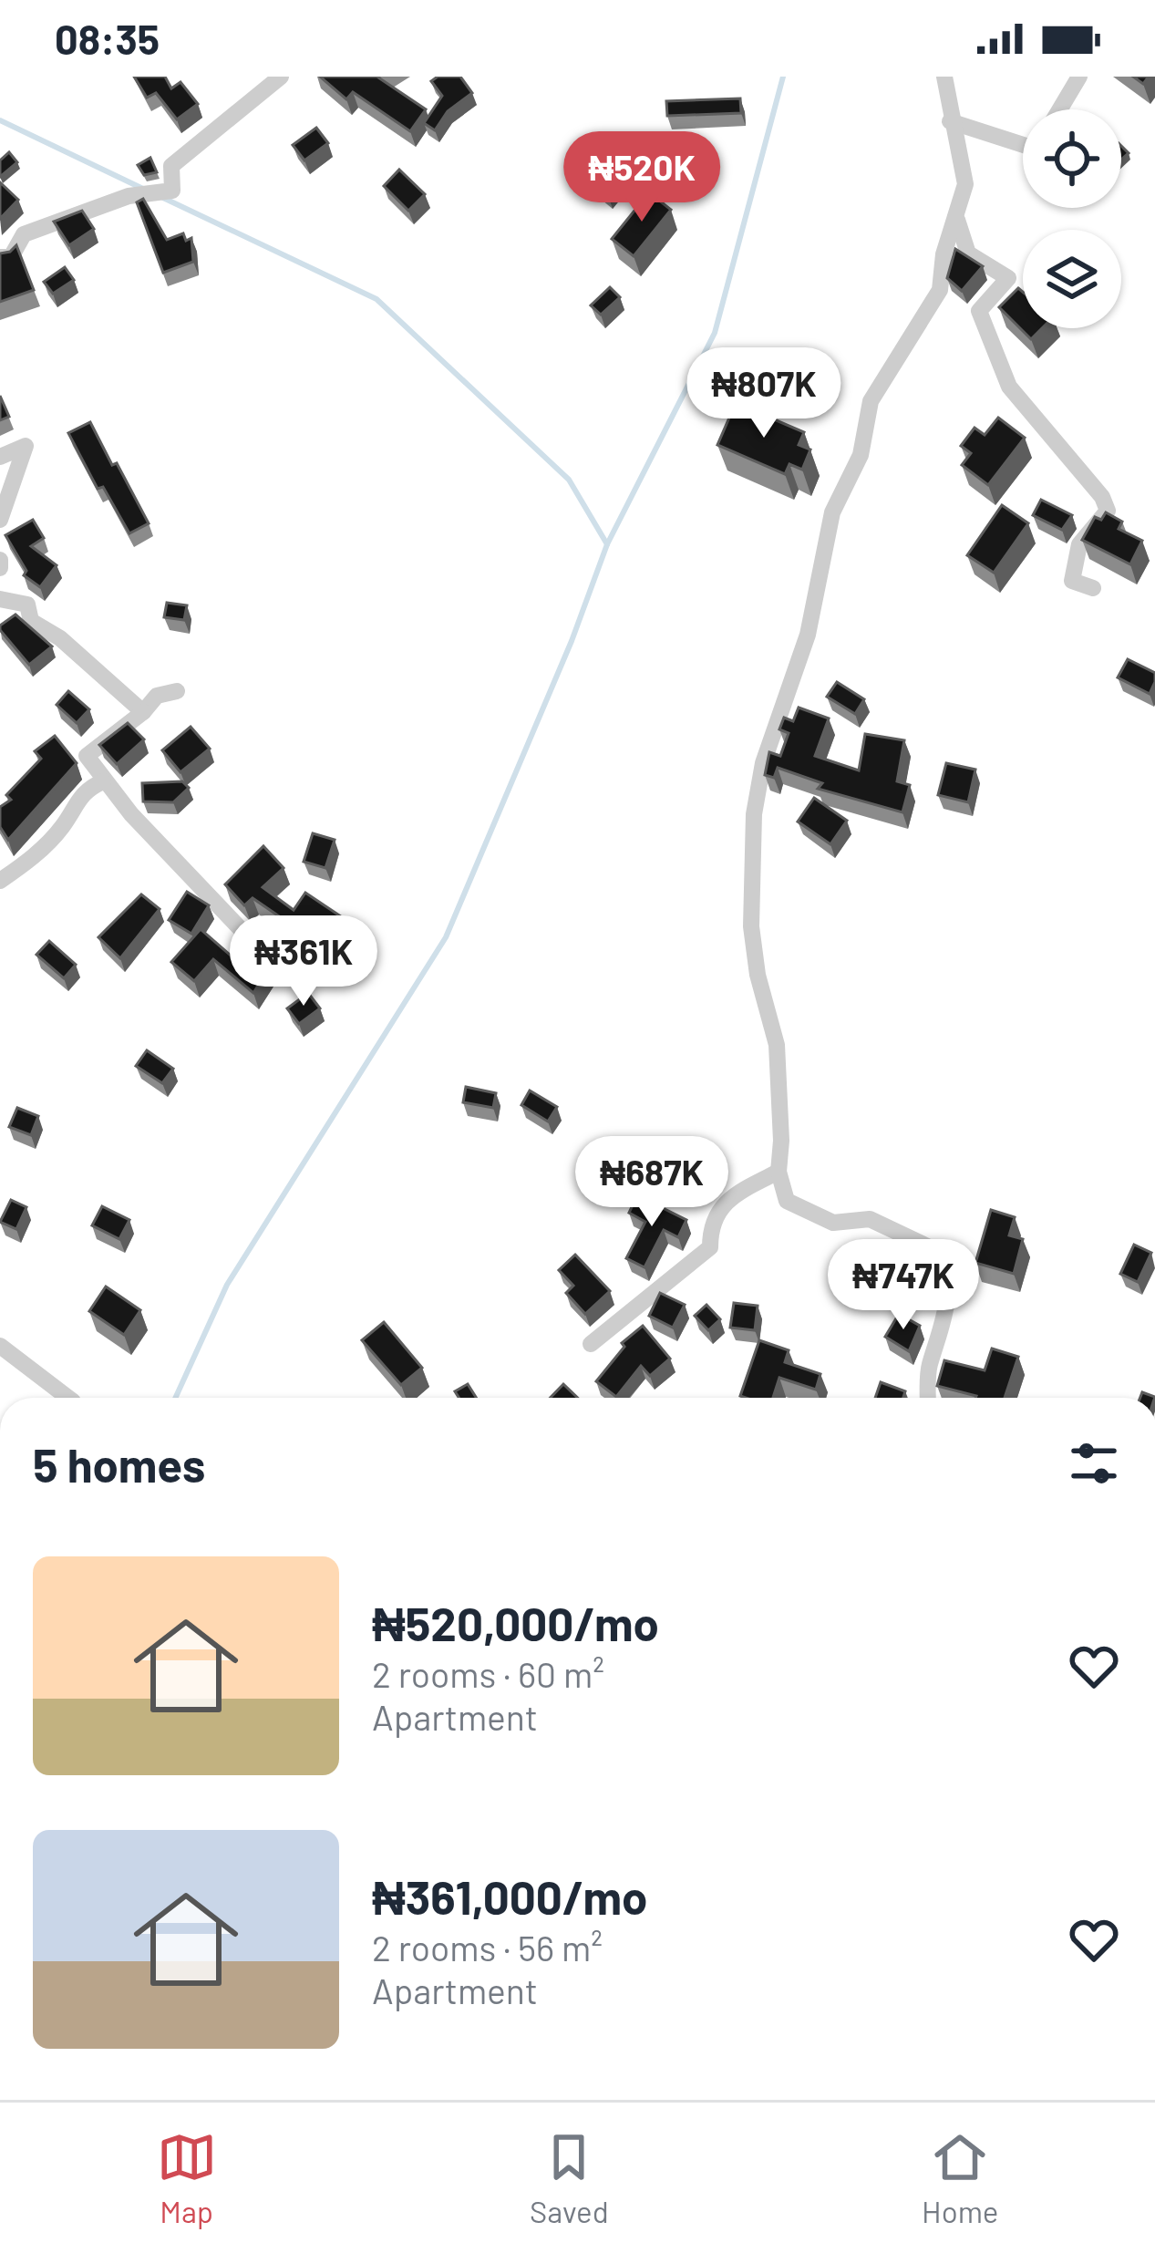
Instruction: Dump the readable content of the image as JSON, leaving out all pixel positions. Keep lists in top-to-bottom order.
{
  "page": {
    "status": "08:35",
    "price": [
      "₦520K",
      "₦807K",
      "₦361K",
      "₦687K",
      "₦747K"
    ],
    "heading": "5 homes",
    "list": [
      {
        "name": "₦520,000/mo",
        "note": "2 rooms · 60 m² · Apartment"
      },
      {
        "name": "₦361,000/mo",
        "note": "2 rooms · 56 m² · Apartment"
      }
    ],
    "tabs": ["Map", "Saved", "Home"]
  }
}
